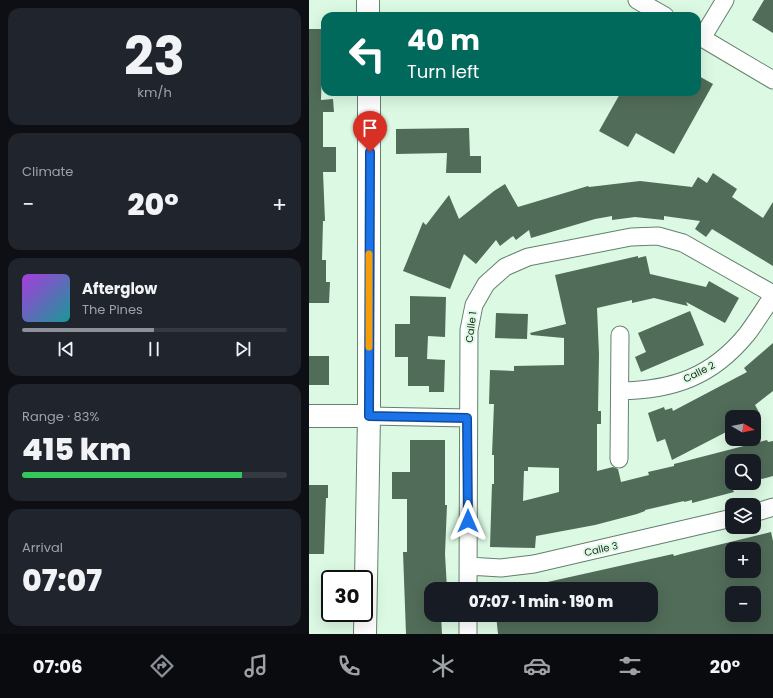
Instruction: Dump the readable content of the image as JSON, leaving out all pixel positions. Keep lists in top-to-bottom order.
{
  "streets": {
    "street": ["Calle 1", "Calle 2", "Calle 3"]
  },
  "crossings": [
    ["Calle 1", "Calle 2"],
    ["Calle 1", "Calle 3"]
  ],
  "north": "right",
  "page": {
    "tile": [
      ["23", "km/h"],
      "Climate",
      ["Range · 83%", "415 km"],
      ["Arrival", "07:07"]
    ],
    "turn": ["40 m", "Turn left"],
    "heat": ["−", "20°", "+"],
    "song": ["Afterglow", "The Pines"],
    "map_buttons": ["+", "−"],
    "limit": "30",
    "trip": "07:07 · 1 min · 190 m",
    "tabs": ["07:06", "20°"]
  }
}
